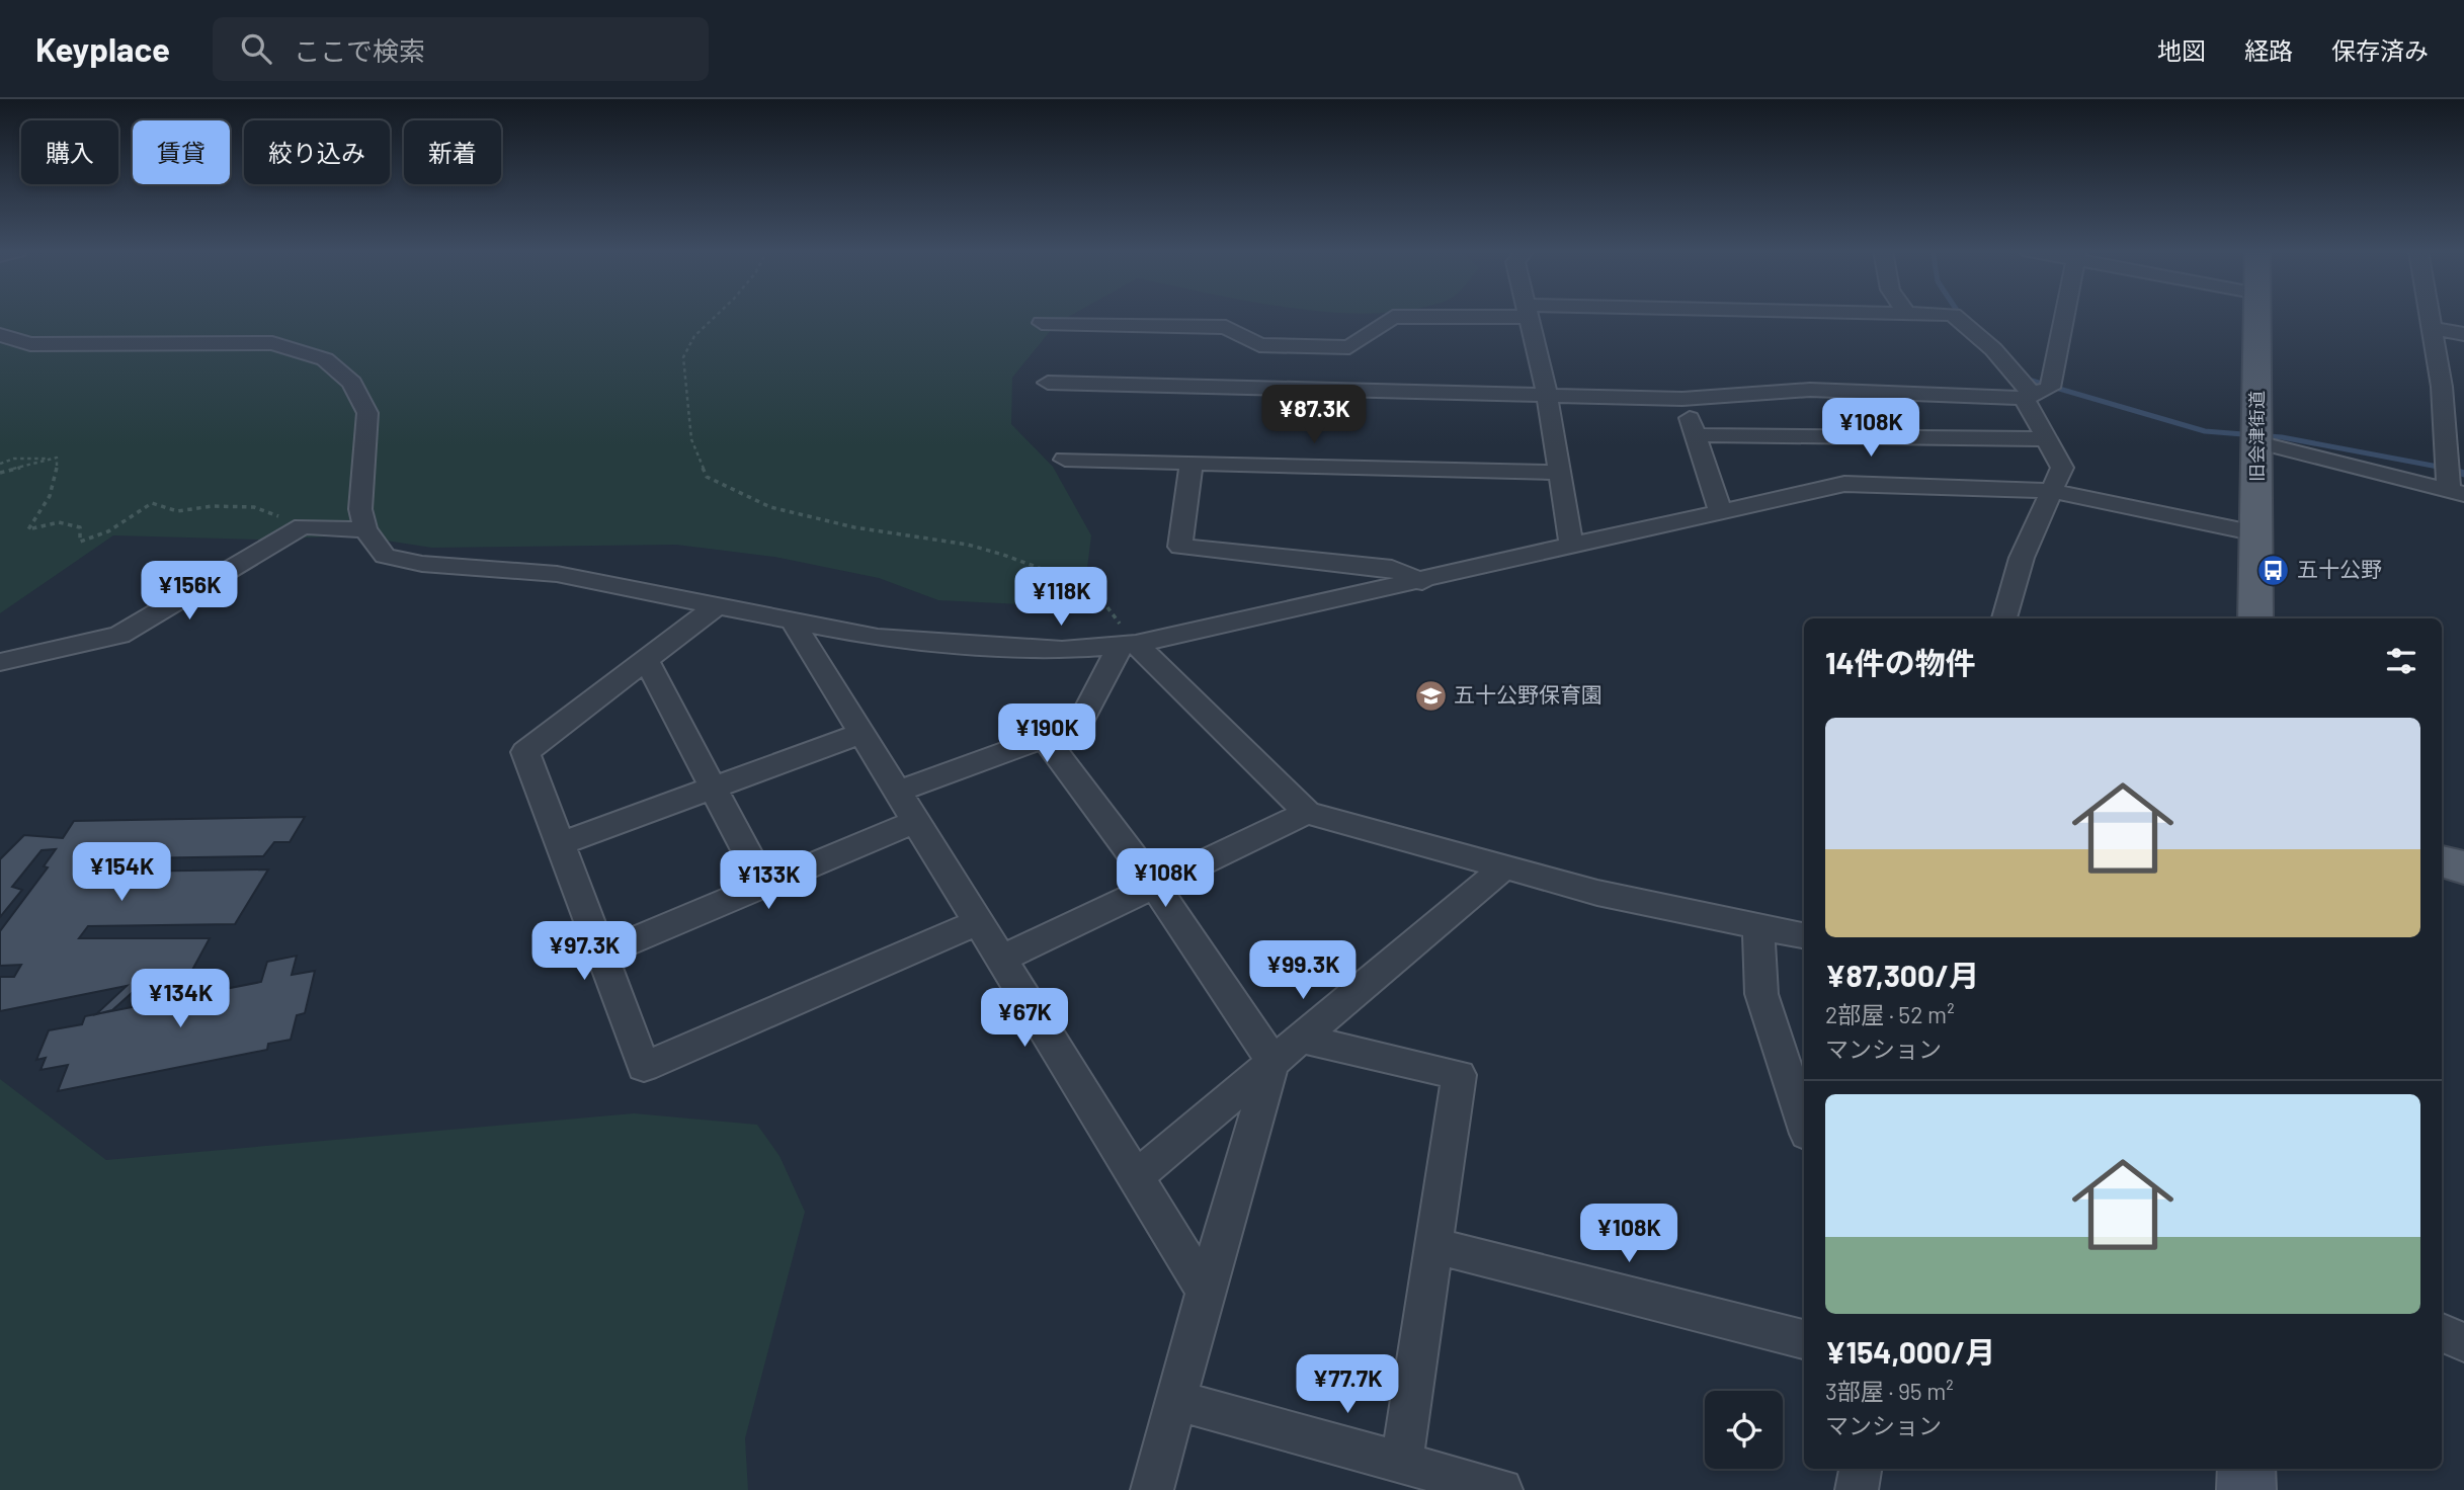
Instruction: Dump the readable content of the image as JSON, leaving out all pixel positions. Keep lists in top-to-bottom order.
{
  "streets": {
    "main road": ["旧会津街道"]
  },
  "places": {
    "bus stop": ["五十公野"],
    "school or university": ["五十公野保育園"]
  },
  "page": {
    "header": "Keyplace",
    "search": "ここで検索",
    "nav": ["地図", "経路", "保存済み"],
    "chip": [
      "購入",
      "賃貸",
      "絞り込み",
      "新着"
    ],
    "price": [
      "¥87.3K",
      "¥108K",
      "¥156K",
      "¥118K",
      "¥190K",
      "¥154K",
      "¥108K",
      "¥133K",
      "¥97.3K",
      "¥99.3K",
      "¥134K",
      "¥67K",
      "¥108K",
      "¥77.7K"
    ],
    "heading": "14件の物件",
    "list": [
      {
        "name": "¥87,300/月",
        "note": "2部屋 · 52 m² · マンション"
      },
      {
        "name": "¥154,000/月",
        "note": "3部屋 · 95 m² · マンション"
      }
    ]
  }
}
